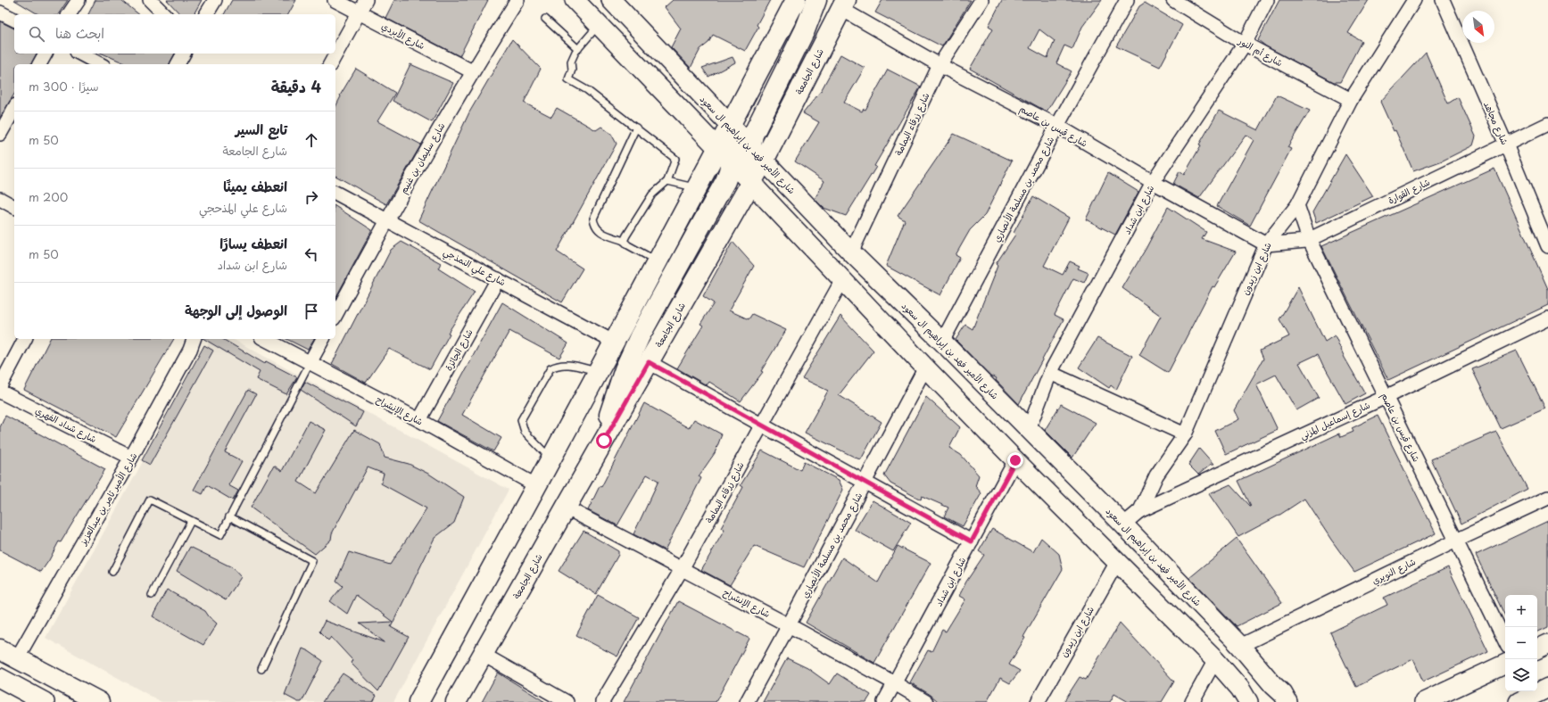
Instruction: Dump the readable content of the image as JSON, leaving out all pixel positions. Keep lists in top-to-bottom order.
{
  "streets": {
    "main road": ["شارع الجامعة", "شارع الأمير فهد بن إبراهيم ال سعود"],
    "street": [
      "شارع الأبردي",
      "شارع أم النور",
      "شارع مجاهد",
      "شارع زرقاء اليمامة",
      "شارع قيس بن عاصم",
      "شارع سليمان بن غنيم",
      "شارع محمد بن مسلمة الأنصاري",
      "شارع القوارة",
      "شارع ابن شداد",
      "شارع علي النمذجي",
      "شارع ابن زيدون",
      "شارع الجائزة",
      "شارع الإنشراح",
      "شارع إسماعيل المزني",
      "شارع شداد الفهري",
      "شارع الأمير ثامر بن عبدالعزيز",
      "شارع النويري"
    ]
  },
  "crossings": [
    ["شارع الأبردي", "شارع سليمان بن غنيم"],
    ["شارع أم النور", "شارع ابن شداد"],
    ["شارع أم النور", "شارع ابن زيدون"],
    ["شارع الجامعة", "شارع قيس بن عاصم"],
    ["شارع الجامعة", "شارع الأمير فهد بن إبراهيم ال سعود"],
    ["شارع الجامعة", "شارع الإنشراح"],
    ["شارع مجاهد", "شارع القوارة"],
    ["شارع زرقاء اليمامة", "شارع قيس بن عاصم"],
    ["شارع زرقاء اليمامة", "شارع الأمير فهد بن إبراهيم ال سعود"],
    ["شارع زرقاء اليمامة", "شارع الإنشراح"],
    ["شارع قيس بن عاصم", "شارع محمد بن مسلمة الأنصاري"],
    ["شارع قيس بن عاصم", "شارع القوارة"],
    ["شارع قيس بن عاصم", "شارع ابن شداد"],
    ["شارع قيس بن عاصم", "شارع ابن زيدون"],
    ["شارع قيس بن عاصم", "شارع إسماعيل المزني"],
    ["شارع قيس بن عاصم", "شارع النويري"],
    ["شارع الأمير فهد بن إبراهيم ال سعود", "شارع محمد بن مسلمة الأنصاري"],
    ["شارع الأمير فهد بن إبراهيم ال سعود", "شارع ابن شداد"],
    ["شارع الأمير فهد بن إبراهيم ال سعود", "شارع ابن زيدون"],
    ["شارع الأمير فهد بن إبراهيم ال سعود", "شارع النويري"],
    ["شارع سليمان بن غنيم", "شارع علي النمذجي"],
    ["شارع محمد بن مسلمة الأنصاري", "شارع الإنشراح"],
    ["شارع القوارة", "شارع ابن زيدون"],
    ["شارع ابن شداد", "شارع الإنشراح"],
    ["شارع علي النمذجي", "شارع الجائزة"],
    ["شارع ابن زيدون", "شارع إسماعيل المزني"],
    ["شارع الجائزة", "شارع الإنشراح"],
    ["شارع شداد الفهري", "شارع الأمير ثامر بن عبدالعزيز"]
  ],
  "north": "bottom right",
  "page": {
    "search": "ابحث هنا",
    "heading": ["4 دقيقة", "سيرًا · 300 m"],
    "list": [
      ["تابع السير", "شارع الجامعة", "50 m"],
      ["انعطف يمينًا", "شارع علي المذحجي", "200 m"],
      ["انعطف يسارًا", "شارع ابن شداد", "50 m"],
      "الوصول إلى الوجهة"
    ],
    "map_buttons": ["+", "−"]
  }
}
